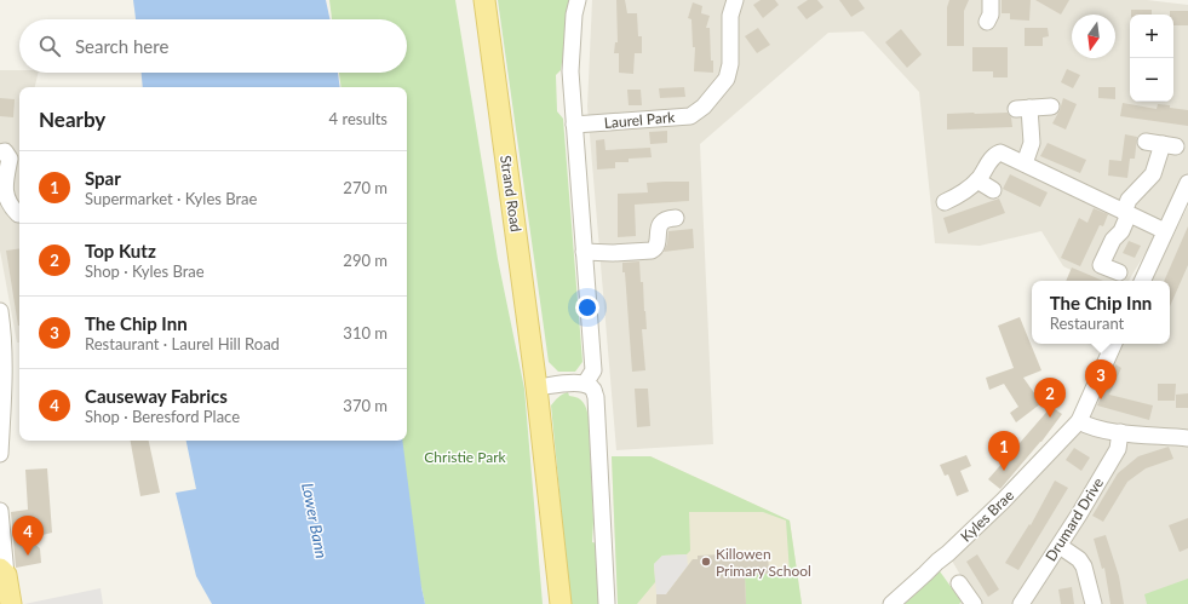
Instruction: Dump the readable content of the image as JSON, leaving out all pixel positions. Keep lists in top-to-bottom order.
{
  "streets": {
    "main road": ["Strand Road"],
    "street": ["Laurel Park", "Kyles Brae", "Drumard Drive"]
  },
  "water": ["Lower Bann"],
  "parks": ["Christie Park"],
  "places": ["Killowen Primary School"],
  "north": "bottom",
  "page": {
    "map_buttons": ["+", "−"],
    "search": "Search here",
    "heading": ["Nearby", "4 results"],
    "list": [
      {
        "mark": "1",
        "name": "Spar",
        "note": "Supermarket · Kyles Brae",
        "value": "270 m"
      },
      {
        "mark": "2",
        "name": "Top Kutz",
        "note": "Shop · Kyles Brae",
        "value": "290 m"
      },
      {
        "mark": "3",
        "name": "The Chip Inn",
        "note": "Restaurant · Laurel Hill Road",
        "value": "310 m"
      },
      {
        "mark": "4",
        "name": "Causeway Fabrics",
        "note": "Shop · Beresford Place",
        "value": "370 m"
      }
    ],
    "popup": ["The Chip Inn", "Restaurant"],
    "pins": [
      "3",
      "2",
      "1",
      "4"
    ]
  }
}
